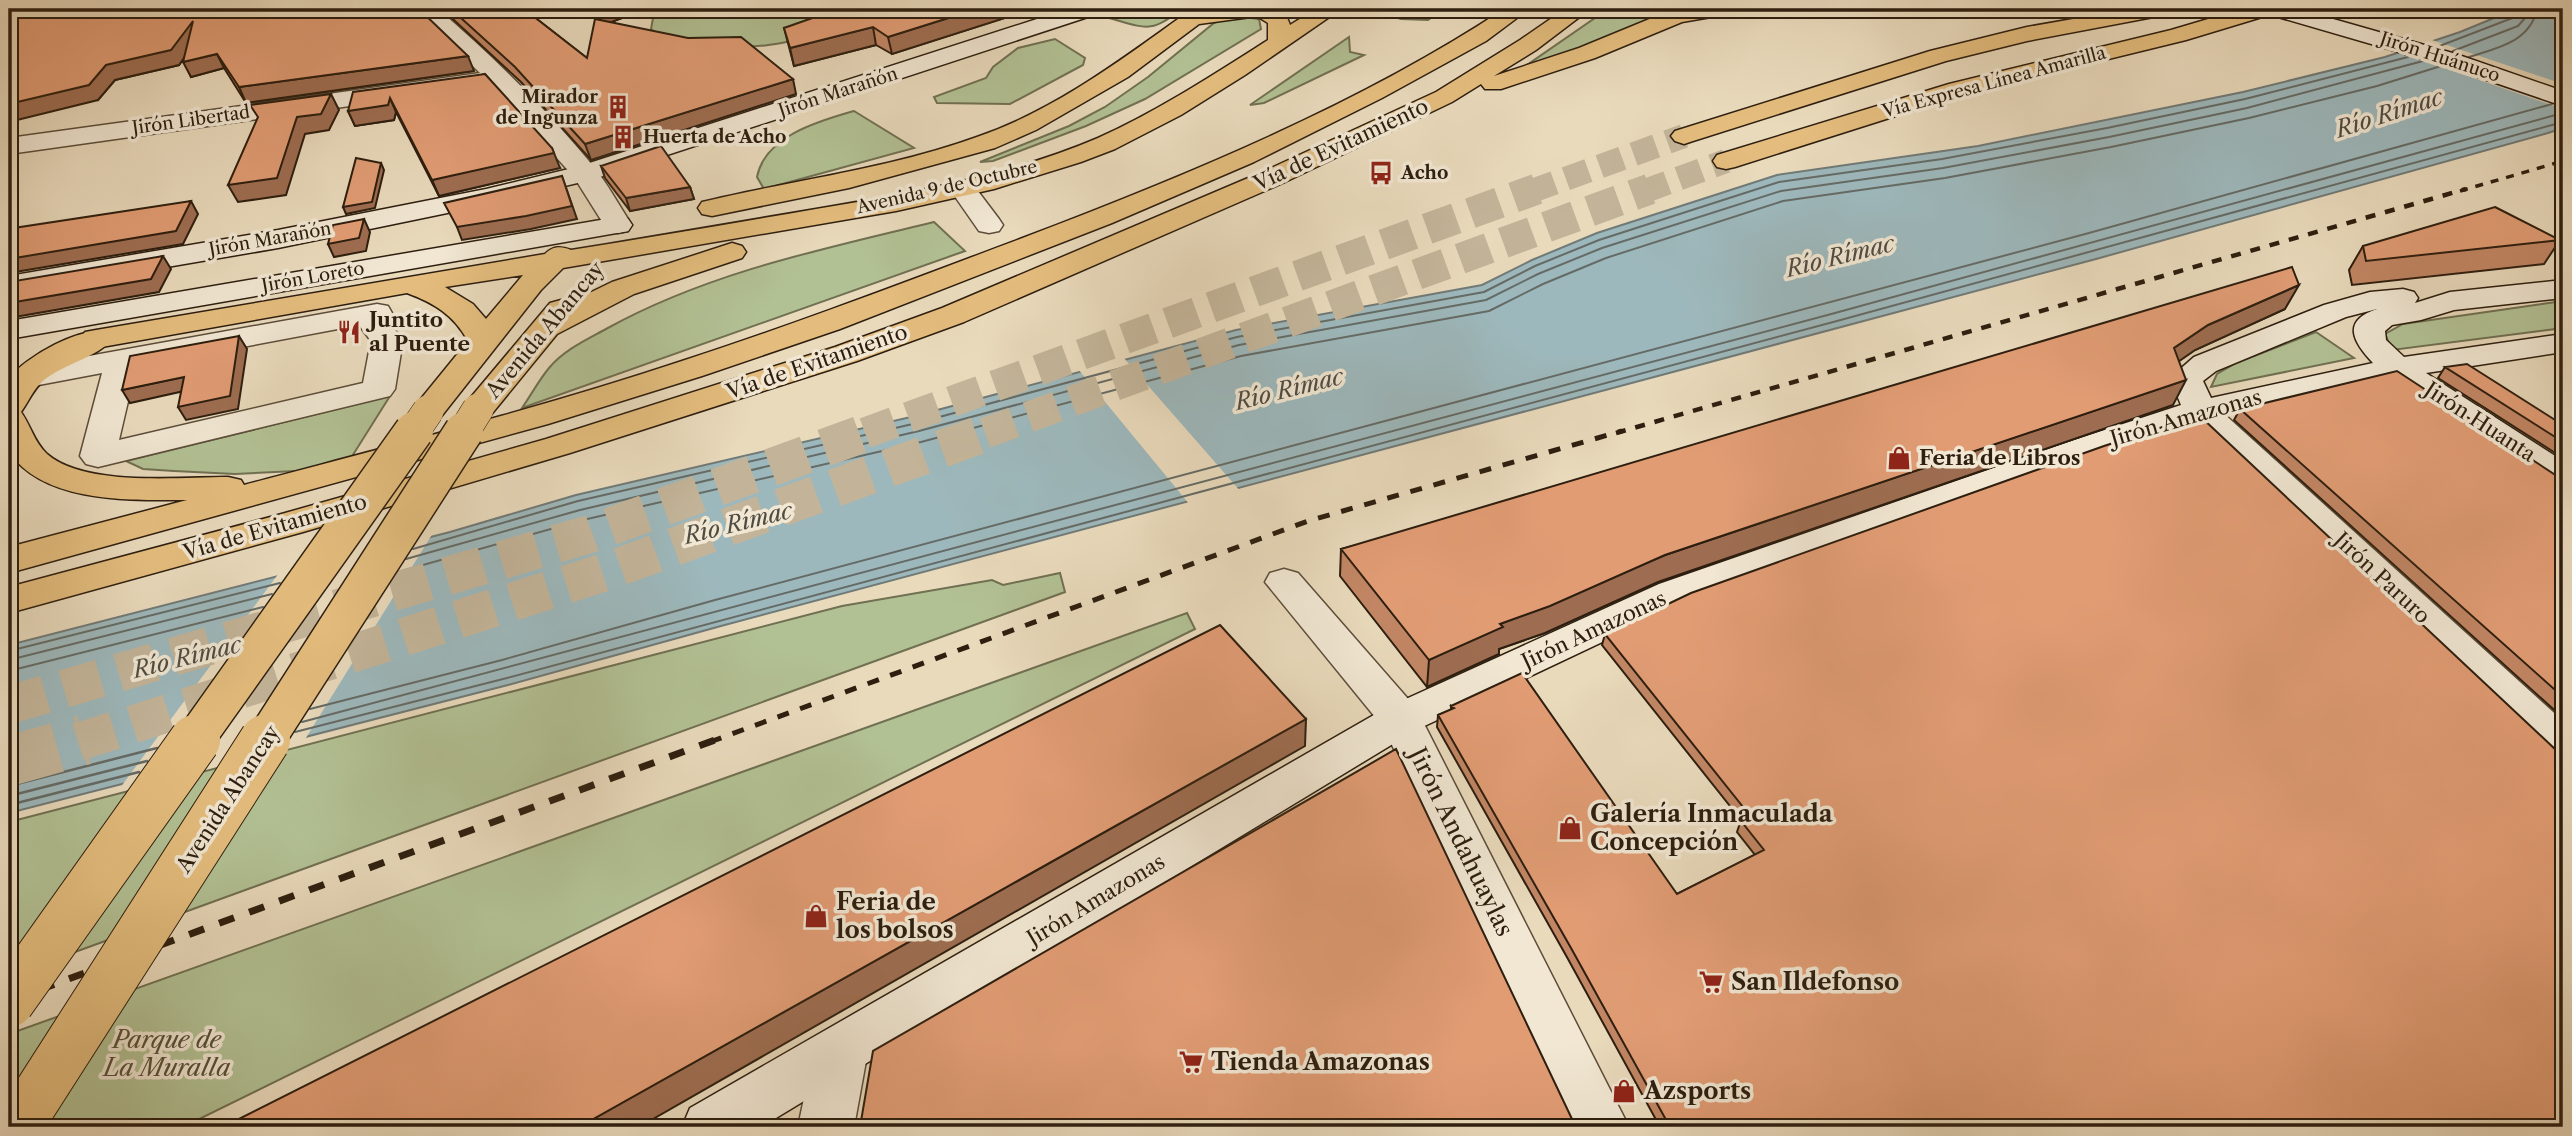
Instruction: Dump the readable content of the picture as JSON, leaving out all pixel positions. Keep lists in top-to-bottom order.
{
  "streets": {
    "main road": [
      "Vía Expresa Línea Amarilla",
      "Vía de Evitamiento",
      "Avenida 9 de Octubre",
      "Jirón Loreto",
      "Avenida Abancay"
    ],
    "street": [
      "Jirón Huánuco",
      "Jirón Marañón",
      "Jirón Libertad",
      "Jirón Amazonas",
      "Jirón Huanta",
      "Jirón Paruro",
      "Jirón Andahuaylas"
    ]
  },
  "crossings": [
    ["Avenida 9 de Octubre", "Jirón Loreto"],
    ["Avenida 9 de Octubre", "Avenida Abancay"],
    ["Jirón Loreto", "Avenida Abancay"],
    ["Jirón Amazonas", "Jirón Huanta"],
    ["Jirón Amazonas", "Jirón Paruro"],
    ["Jirón Amazonas", "Jirón Andahuaylas"]
  ],
  "water": ["Río Rímac"],
  "parks": ["Parque de La Muralla"],
  "places": {
    "building": ["Mirador de Ingunza", "Huerta de Acho"],
    "bus stop": ["Acho"],
    "restaurant": ["Juntito al Puente"],
    "shop": [
      "Feria de Libros",
      "Galería Inmaculada Concepción",
      "Feria de los bolsos",
      "Azsports"
    ],
    "supermarket": ["San Ildefonso", "Tienda Amazonas"]
  }
}
